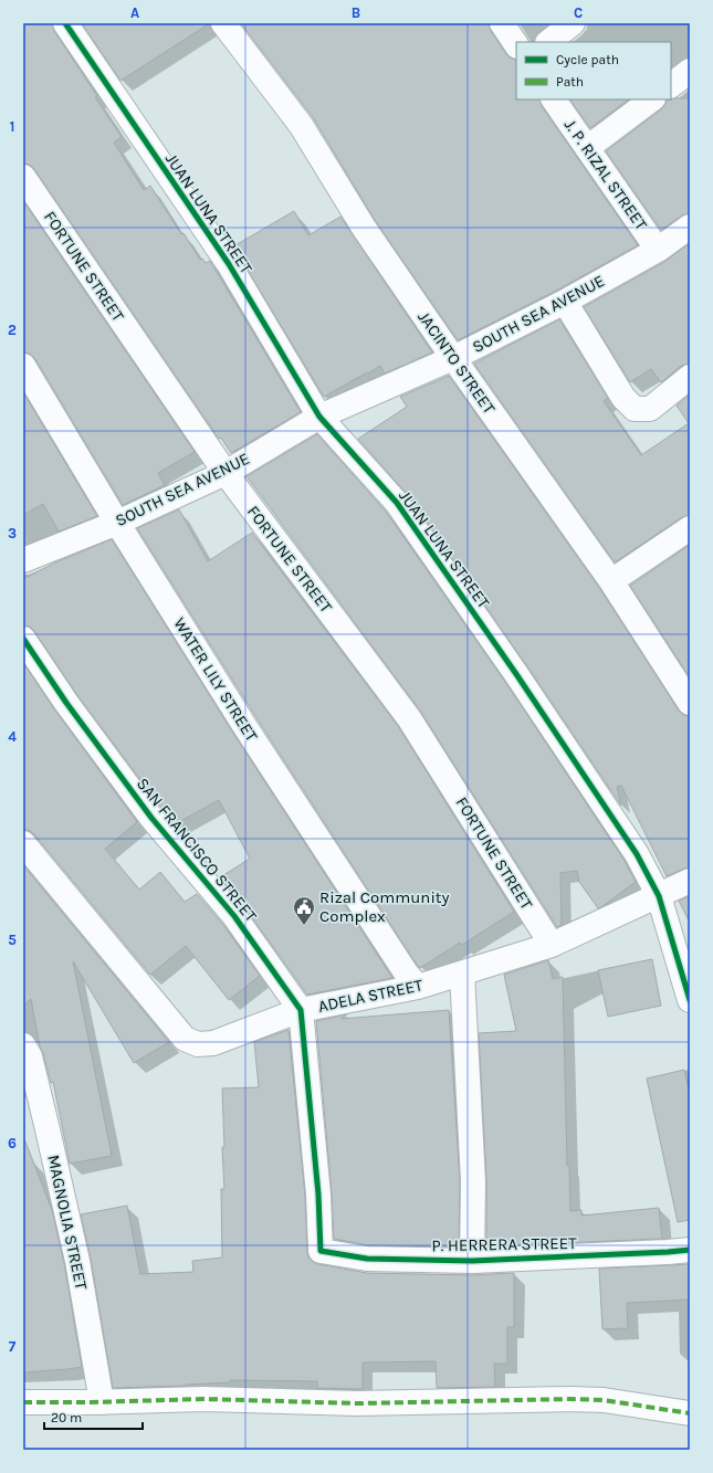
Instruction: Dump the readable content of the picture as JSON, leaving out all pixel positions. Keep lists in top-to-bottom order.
{
  "streets": {
    "street": [
      "J. P. RIZAL STREET",
      "JUAN LUNA STREET",
      "FORTUNE STREET",
      "SOUTH SEA AVENUE",
      "JACINTO STREET",
      "WATER LILY STREET",
      "SAN FRANCISCO STREET",
      "ADELA STREET",
      "MAGNOLIA STREET",
      "P. HERRERA STREET"
    ]
  },
  "crossings": [
    ["J. P. RIZAL STREET", "SOUTH SEA AVENUE"],
    ["JUAN LUNA STREET", "SOUTH SEA AVENUE"],
    ["JUAN LUNA STREET", "ADELA STREET"],
    ["FORTUNE STREET", "SOUTH SEA AVENUE"],
    ["FORTUNE STREET", "ADELA STREET"],
    ["SOUTH SEA AVENUE", "JACINTO STREET"],
    ["SOUTH SEA AVENUE", "WATER LILY STREET"],
    ["WATER LILY STREET", "ADELA STREET"],
    ["SAN FRANCISCO STREET", "ADELA STREET"],
    ["SAN FRANCISCO STREET", "P. HERRERA STREET"]
  ],
  "places": {
    "public building": ["Rizal Community Complex"]
  },
  "legend": ["Cycle path", "Path"],
  "scale_bar": "20 m",
  "grid": {
    "columns": ["A", "B", "C"],
    "rows": [
      "1",
      "2",
      "3",
      "4",
      "5",
      "6",
      "7"
    ]
  }
}
